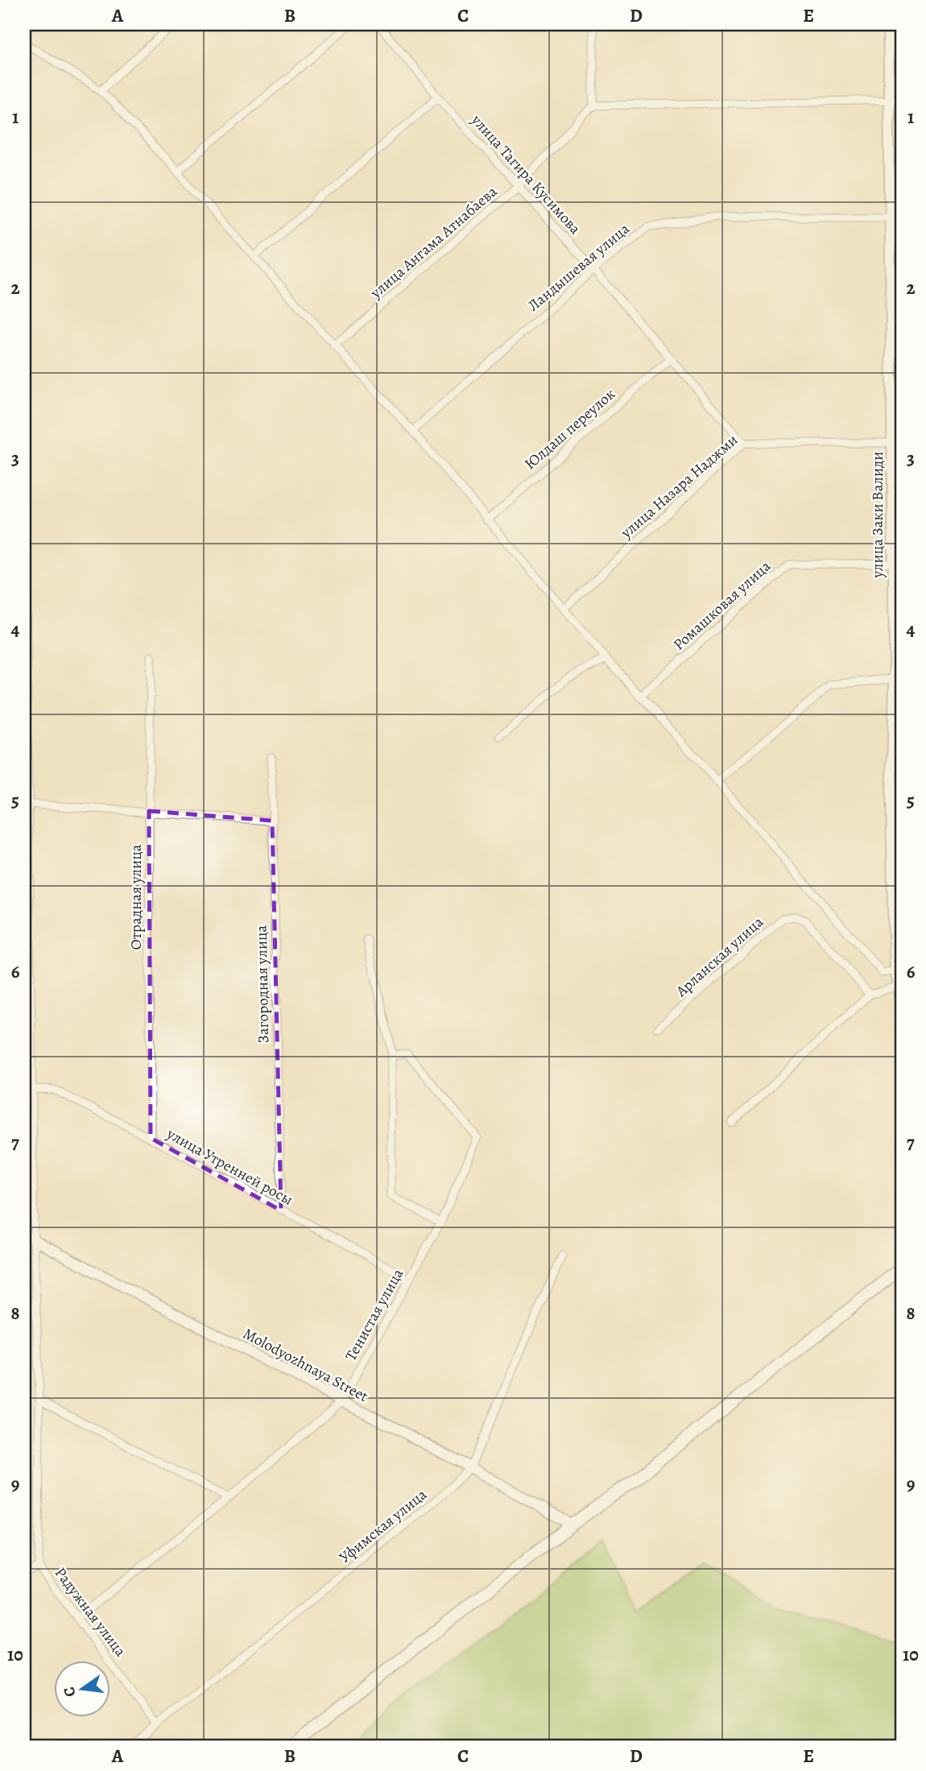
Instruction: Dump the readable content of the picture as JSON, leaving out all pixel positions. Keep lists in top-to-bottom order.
{
  "streets": {
    "street": [
      "улица Тагира Кусимова",
      "улица Ангама Атнабаева",
      "Ландышевая улица",
      "Юлдаш переулок",
      "улица Назара Наджми",
      "улица Заки Валиди",
      "Ромашковая улица",
      "Отрадная улица",
      "Арланская улица",
      "Загородная улица",
      "улица Утренней росы",
      "Тенистая улица",
      "Molodyozhnaya Street",
      "Уфимская улица",
      "Радужная улица"
    ]
  },
  "crossings": [
    ["улица Тагира Кусимова", "улица Ангама Атнабаева"],
    ["улица Тагира Кусимова", "Ландышевая улица"],
    ["улица Тагира Кусимова", "Юлдаш переулок"],
    ["улица Тагира Кусимова", "улица Назара Наджми"],
    ["Ландышевая улица", "улица Заки Валиди"],
    ["улица Назара Наджми", "улица Заки Валиди"],
    ["улица Заки Валиди", "Ромашковая улица"],
    ["Отрадная улица", "улица Утренней росы"],
    ["Загородная улица", "улица Утренней росы"],
    ["улица Утренней росы", "Тенистая улица"],
    ["улица Утренней росы", "Радужная улица"],
    ["Тенистая улица", "Molodyozhnaya Street"],
    ["Тенистая улица", "Радужная улица"],
    ["Molodyozhnaya Street", "Уфимская улица"],
    ["Molodyozhnaya Street", "Радужная улица"],
    ["Уфимская улица", "Радужная улица"]
  ],
  "north": "left",
  "grid": {
    "columns": [
      "A",
      "B",
      "C",
      "D",
      "E"
    ],
    "rows": [
      "1",
      "2",
      "3",
      "4",
      "5",
      "6",
      "7",
      "8",
      "9",
      "10"
    ]
  }
}
